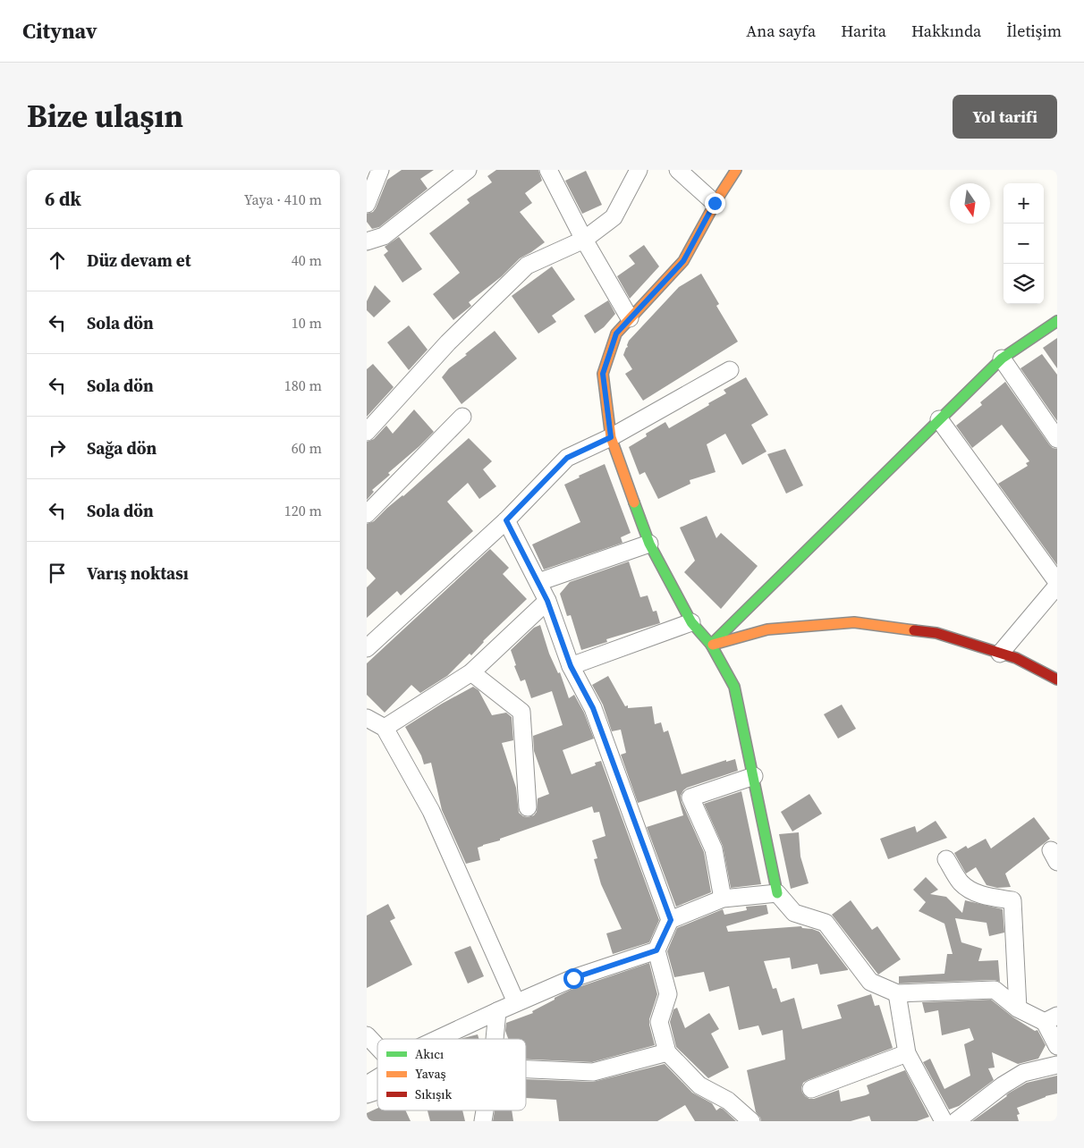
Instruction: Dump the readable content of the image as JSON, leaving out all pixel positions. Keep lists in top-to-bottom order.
{
  "legend": ["Akıcı", "Yavaş", "Sıkışık"],
  "north": "bottom",
  "page": {
    "header": "Citynav",
    "nav": [
      "Ana sayfa",
      "Harita",
      "Hakkında",
      "İletişim"
    ],
    "title": "Bize ulaşın",
    "buttons": "Yol tarifi",
    "heading": ["6 dk", "Yaya · 410 m"],
    "map_buttons": ["+", "−"],
    "list": [
      ["Düz devam et", "40 m"],
      ["Sola dön", "10 m"],
      ["Sola dön", "180 m"],
      ["Sağa dön", "60 m"],
      ["Sola dön", "120 m"],
      "Varış noktası"
    ]
  }
}
